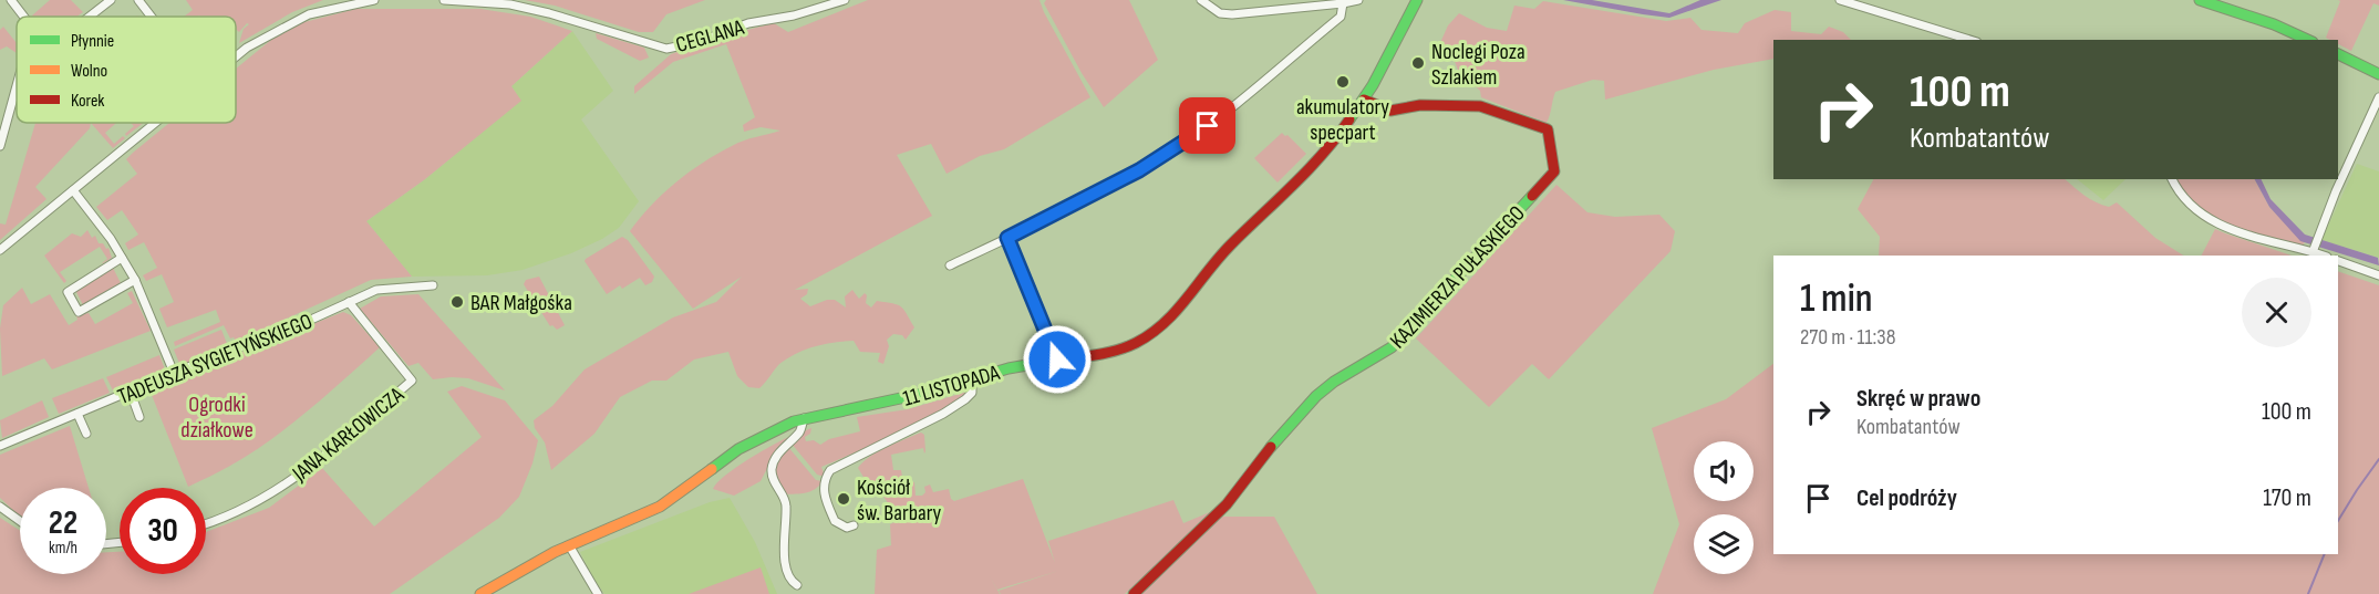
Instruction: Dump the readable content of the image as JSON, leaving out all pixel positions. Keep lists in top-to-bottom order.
{
  "streets": {
    "main road": ["KAZIMIERZA PUŁASKIEGO", "11 LISTOPADA"],
    "street": ["CEGLANA", "TADEUSZA SYGIETYŃSKIEGO", "JANA KARŁOWICZA"]
  },
  "crossings": [
    ["KAZIMIERZA PUŁASKIEGO", "11 LISTOPADA"],
    ["TADEUSZA SYGIETYŃSKIEGO", "JANA KARŁOWICZA"]
  ],
  "parks": ["Ogrodki działkowe"],
  "places": [
    "Noclegi Poza Szlakiem",
    "akumulatory specpart",
    "BAR Małgośka",
    "Kościół św. Barbary"
  ],
  "legend": ["Płynnie", "Wolno", "Korek"],
  "page": {
    "turn": ["100 m", "Kombatantów"],
    "heading": ["1 min", "270 m · 11:38"],
    "list": [
      {
        "name": "Skręć w prawo",
        "note": "Kombatantów",
        "value": "100 m"
      },
      {
        "name": "Cel podróży",
        "value": "170 m"
      }
    ],
    "speed": "22 km/h",
    "limit": "30"
  }
}
